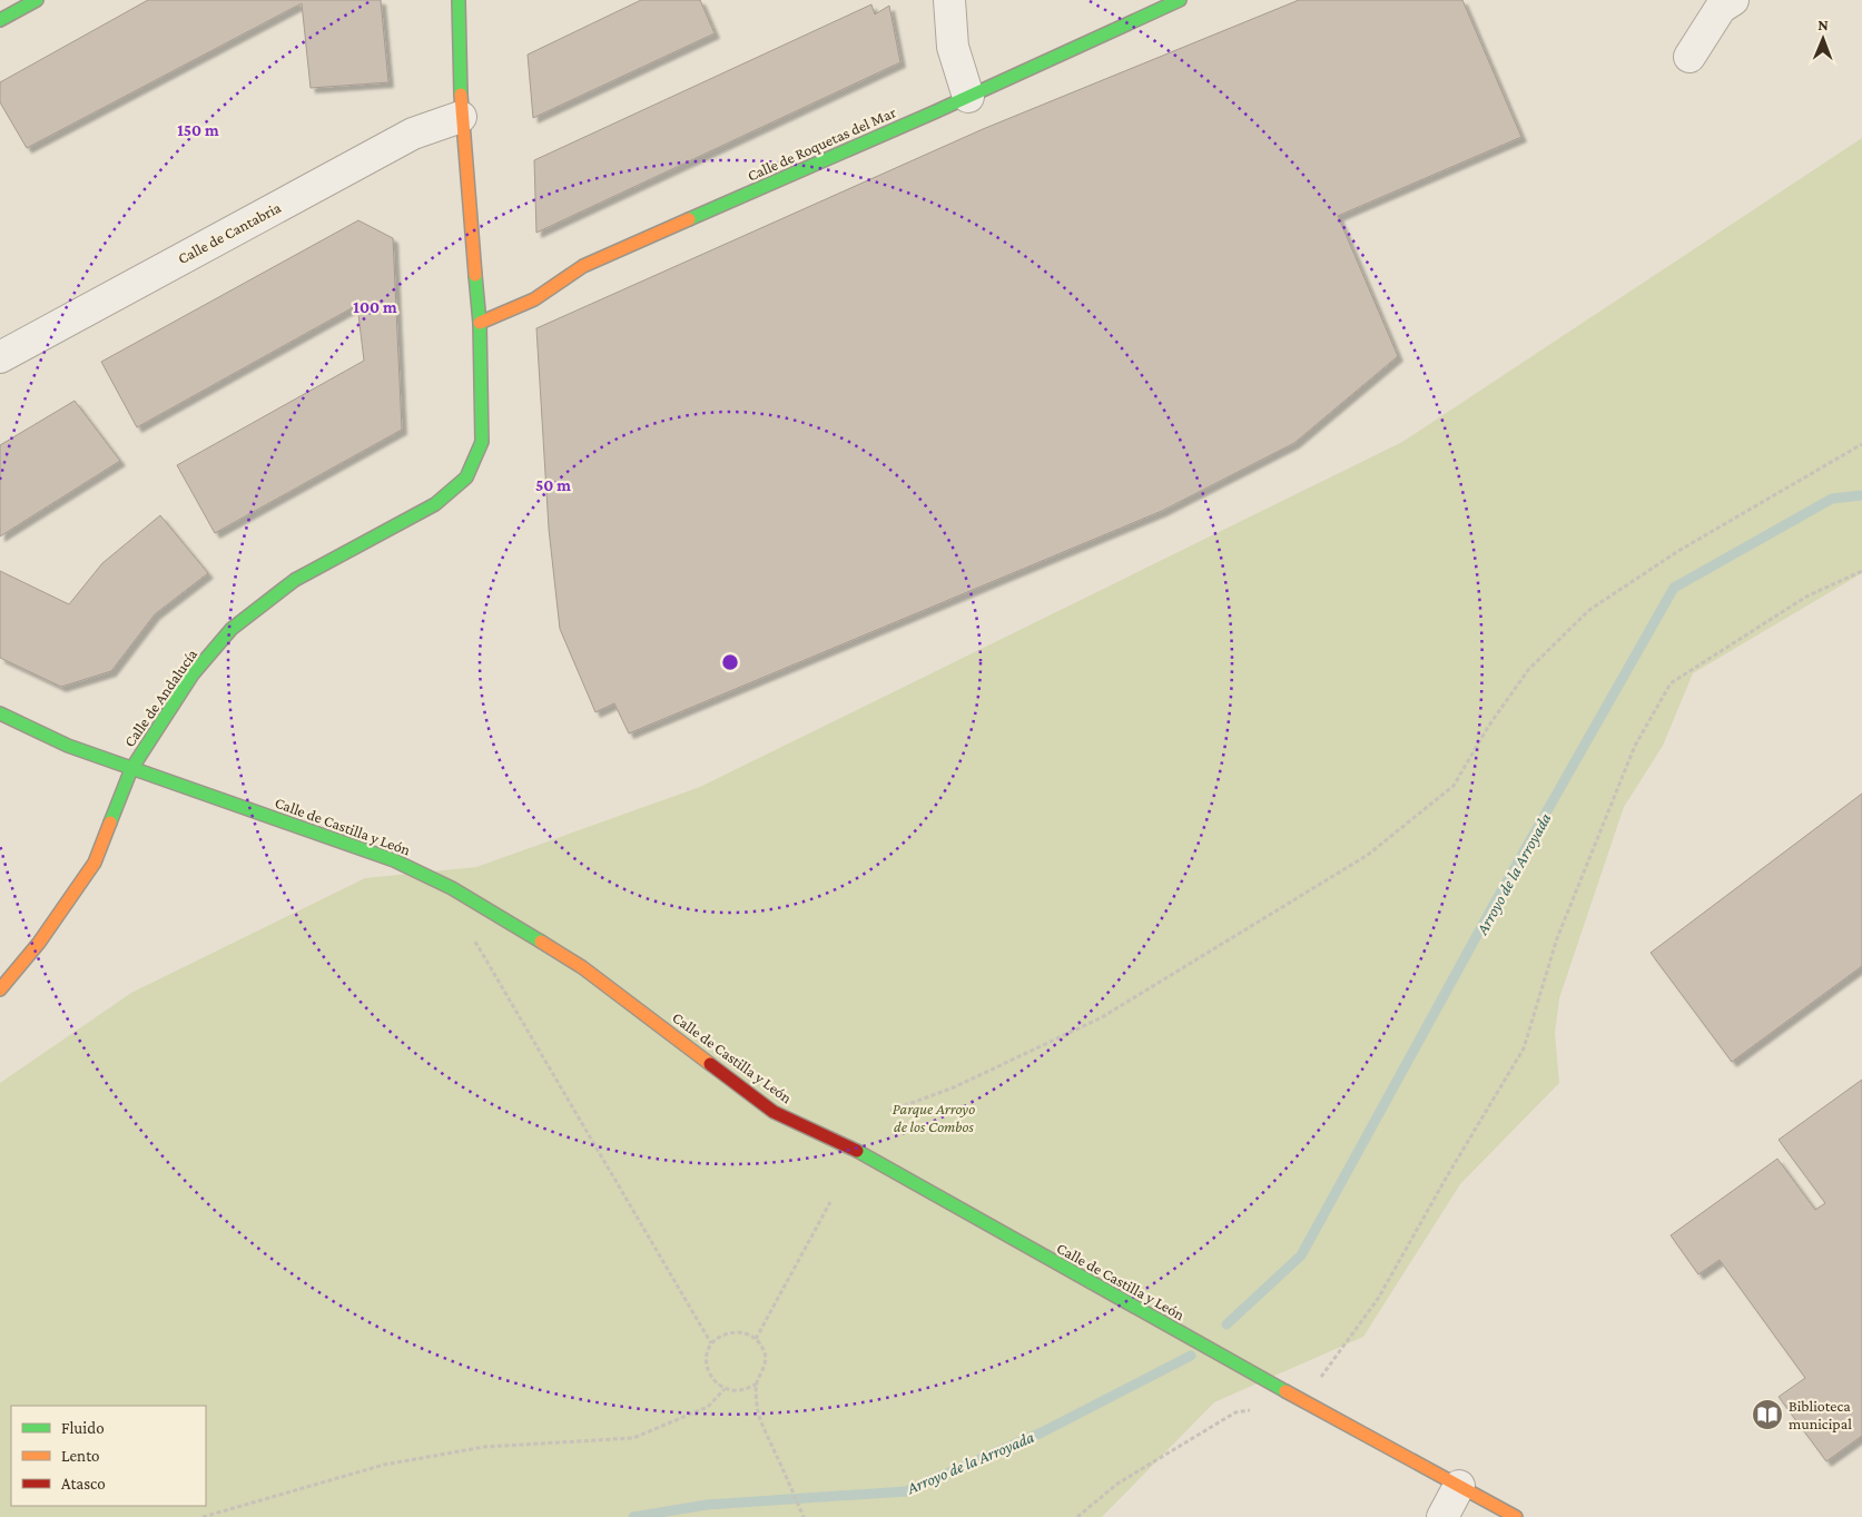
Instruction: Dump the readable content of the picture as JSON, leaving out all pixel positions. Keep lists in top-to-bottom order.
{
  "streets": {
    "street": [
      "Calle de Roquetas del Mar",
      "Calle de Cantabria",
      "Calle de Andalucía",
      "Calle de Castilla y León"
    ]
  },
  "crossings": [
    ["Calle de Roquetas del Mar", "Calle de Andalucía"],
    ["Calle de Cantabria", "Calle de Andalucía"],
    ["Calle de Andalucía", "Calle de Castilla y León"]
  ],
  "water": ["Arroyo de la Arroyada"],
  "parks": ["Parque Arroyo de los Combos"],
  "places": {
    "library": ["Biblioteca municipal"]
  },
  "legend": ["Fluido", "Lento", "Atasco"],
  "north": "top",
  "rings": ["150 m", "100 m", "50 m"]
}
